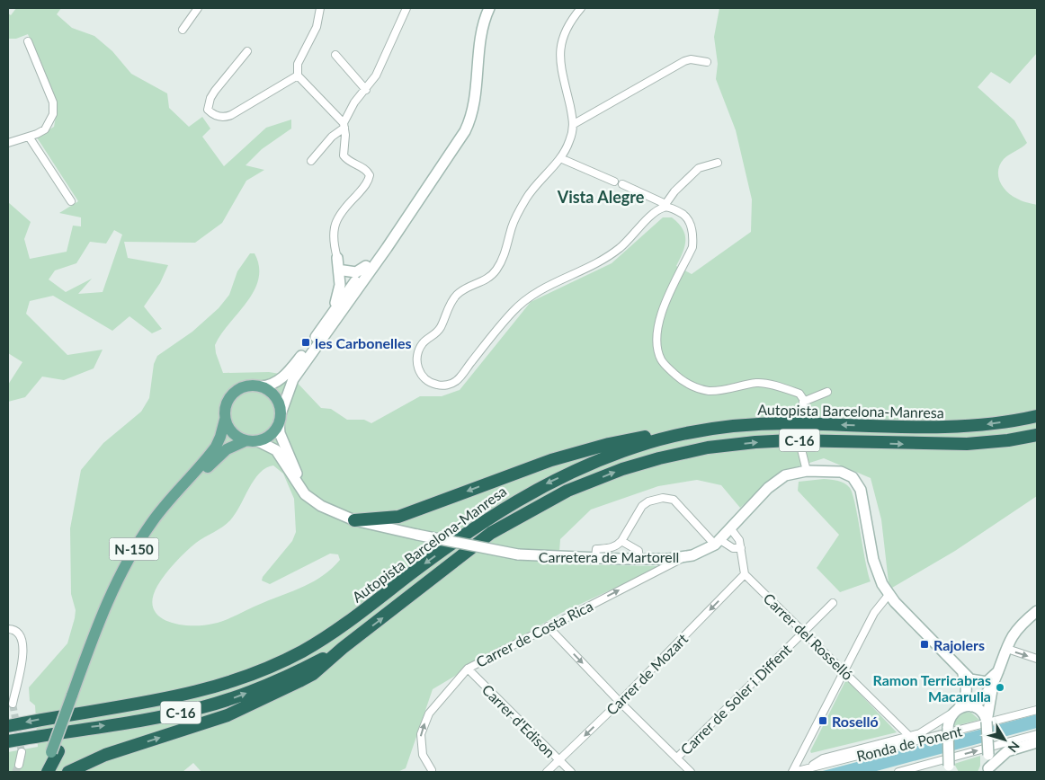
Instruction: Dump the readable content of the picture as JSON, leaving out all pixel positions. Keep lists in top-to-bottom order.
{
  "streets": {
    "highway": ["Autopista Barcelona-Manresa", "C-16"],
    "main road": ["N-150", "Carretera de Martorell"],
    "street": [
      "Carrer de Costa Rica",
      "Carrer del Rosselló",
      "Carrer de Mozart",
      "Carrer de Soler i Diffent",
      "Carrer d'Edison",
      "Ronda de Ponent"
    ]
  },
  "crossings": [
    ["N-150", "Carretera de Martorell"],
    ["Carretera de Martorell", "Carrer de Costa Rica"],
    ["Carrer de Costa Rica", "Carrer d'Edison"],
    ["Carrer del Rosselló", "Carrer de Mozart"],
    ["Carrer del Rosselló", "Carrer de Soler i Diffent"],
    ["Carrer del Rosselló", "Ronda de Ponent"],
    ["Carrer de Mozart", "Carrer d'Edison"]
  ],
  "one_way": ["Carrer de Costa Rica", "Carrer de Mozart"],
  "districts": ["Vista Alegre"],
  "places": {
    "transit": ["les Carbonelles", "Rajolers", "Roselló"],
    "other": ["Ramon Terricabras Macarulla"]
  },
  "north": "bottom right"
}
